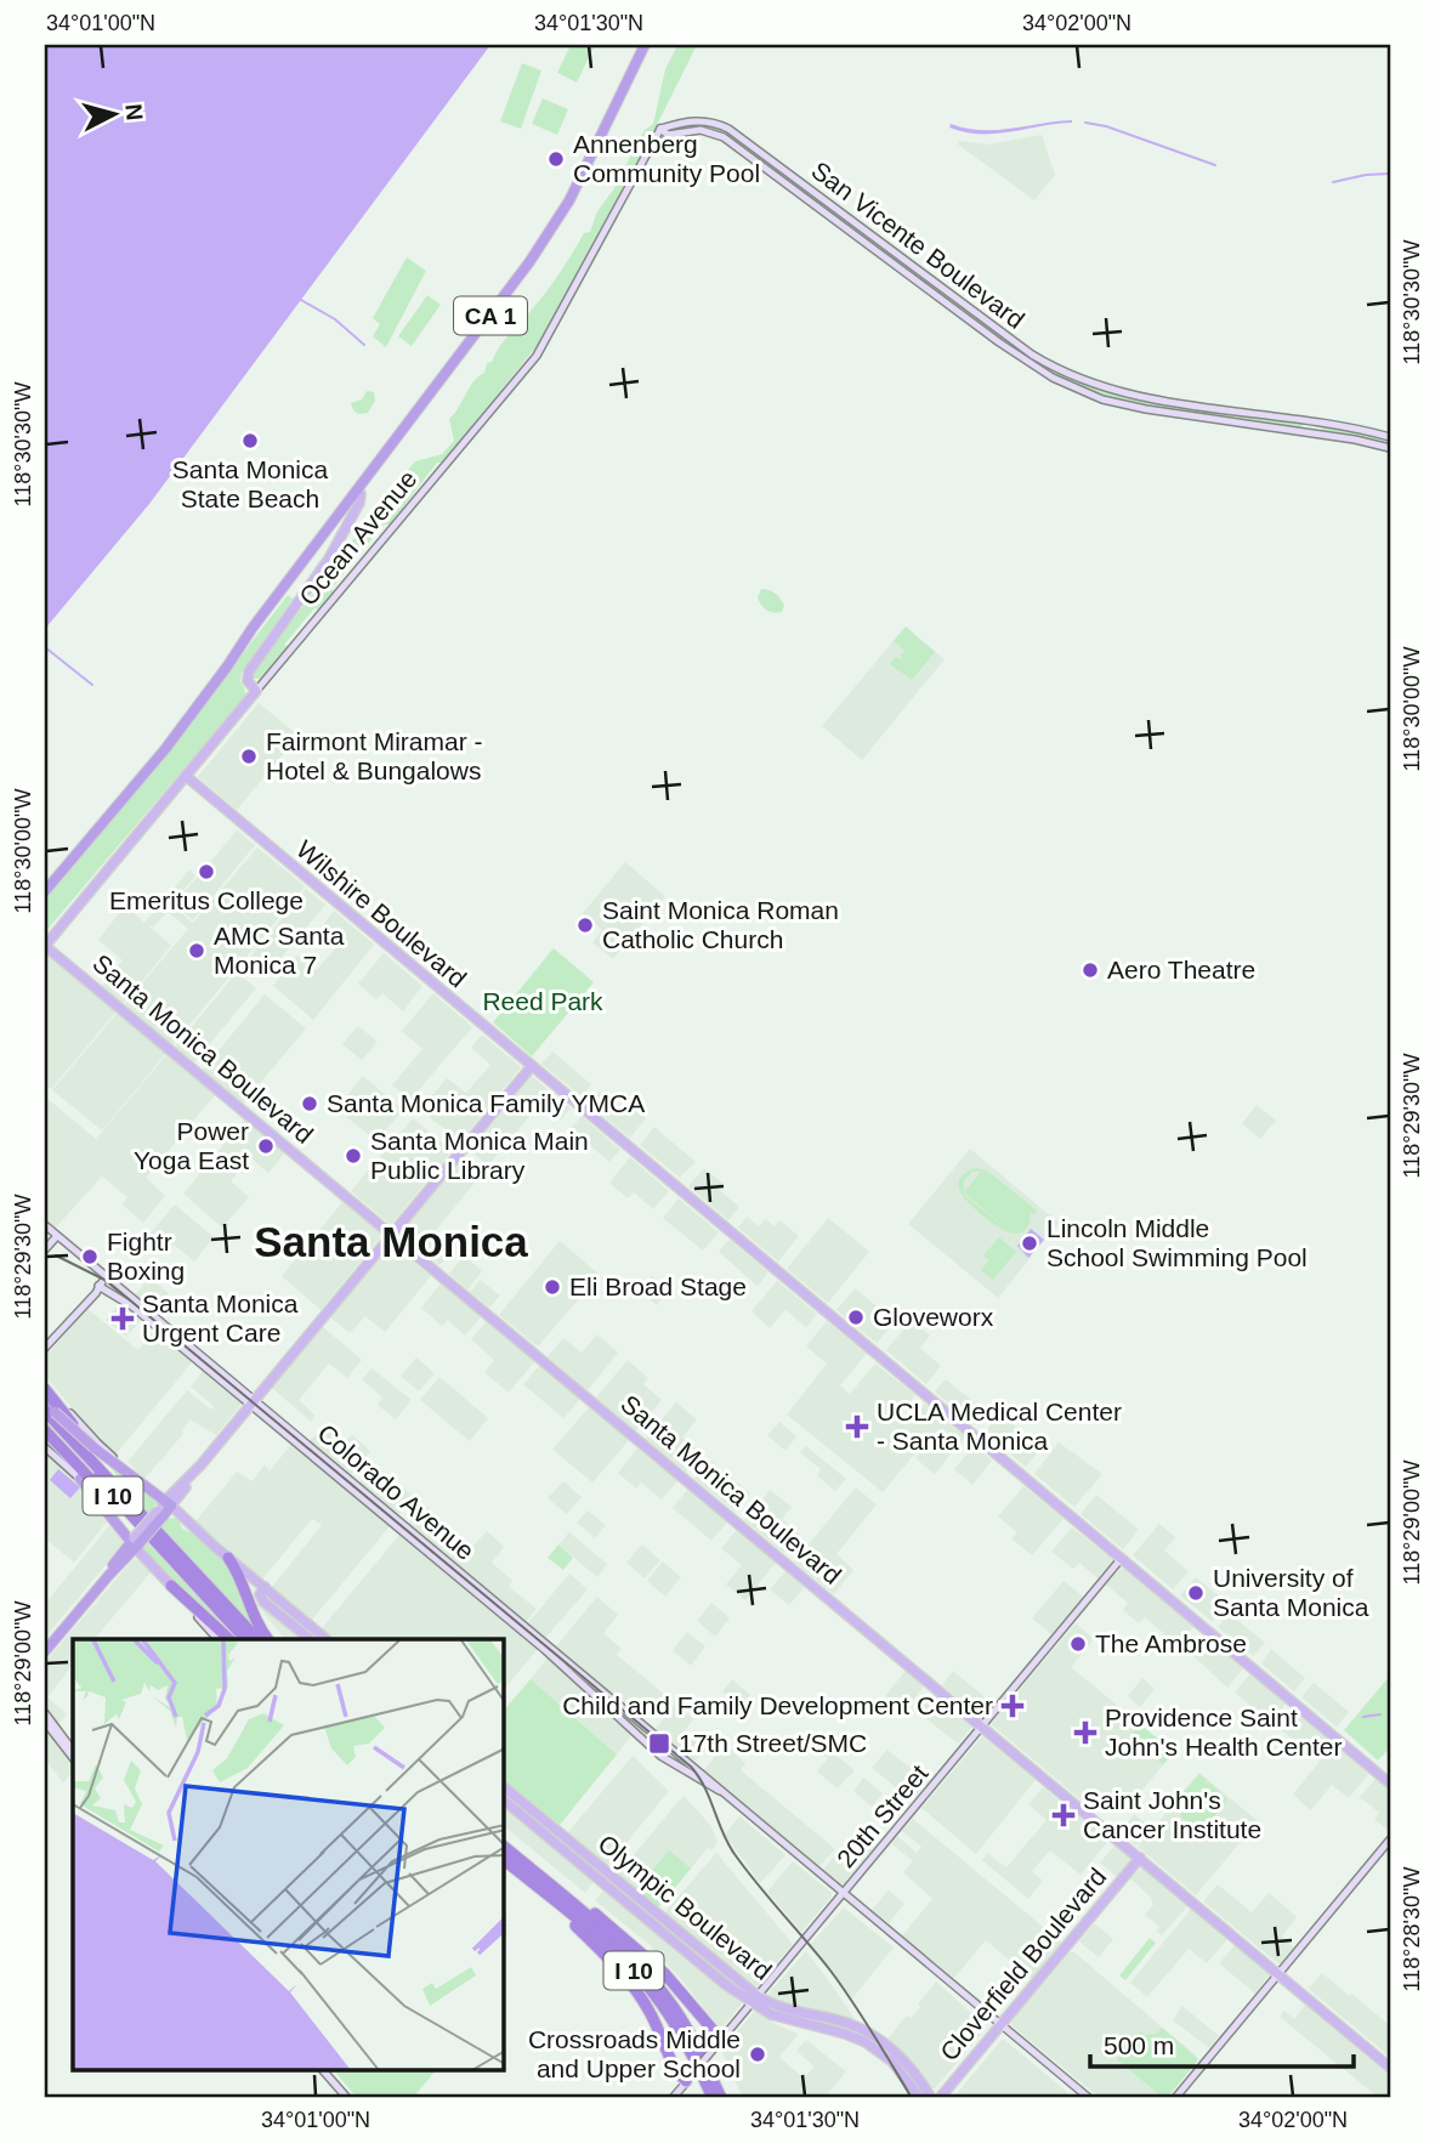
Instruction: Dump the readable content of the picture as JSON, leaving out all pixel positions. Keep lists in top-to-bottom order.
{
  "streets": {
    "highway": ["CA 1", "I 10"],
    "main road": [
      "San Vicente Boulevard",
      "Ocean Avenue",
      "Wilshire Boulevard",
      "Santa Monica Boulevard",
      "Colorado Avenue",
      "20th Street",
      "Olympic Boulevard",
      "Cloverfield Boulevard"
    ]
  },
  "crossings": [
    ["San Vicente Boulevard", "Ocean Avenue"],
    ["Ocean Avenue", "Wilshire Boulevard"],
    ["Ocean Avenue", "Santa Monica Boulevard"],
    ["Wilshire Boulevard", "20th Street"],
    ["Santa Monica Boulevard", "20th Street"],
    ["Santa Monica Boulevard", "Cloverfield Boulevard"],
    ["Colorado Avenue", "20th Street"],
    ["Colorado Avenue", "Cloverfield Boulevard"],
    ["20th Street", "Olympic Boulevard"]
  ],
  "districts": ["Santa Monica"],
  "parks": ["Reed Park"],
  "places": {
    "other": [
      "Annenberg Community Pool",
      "Santa Monica State Beach",
      "Fairmont Miramar - Hotel & Bungalows",
      "Emeritus College",
      "Saint Monica Roman Catholic Church",
      "AMC Santa Monica 7",
      "Aero Theatre",
      "Santa Monica Family YMCA",
      "Power Yoga East",
      "Santa Monica Main Public Library",
      "Lincoln Middle School Swimming Pool",
      "Fightr Boxing",
      "Eli Broad Stage",
      "Gloveworx",
      "University of Santa Monica",
      "The Ambrose",
      "Crossroads Middle and Upper School"
    ],
    "health": [
      "Santa Monica Urgent Care",
      "UCLA Medical Center - Santa Monica",
      "Child and Family Development Center",
      "Providence Saint John's Health Center",
      "Saint John's Cancer Institute"
    ],
    "transit": ["17th Street/SMC"]
  },
  "scale_bar": "500 m",
  "north": "right",
  "coordinates": [
    "34°01'00\"N",
    "34°01'30\"N",
    "34°02'00\"N",
    "118°30'30\"W",
    "118°30'00\"W",
    "118°29'30\"W",
    "118°29'00\"W",
    "118°28'30\"W"
  ]
}
